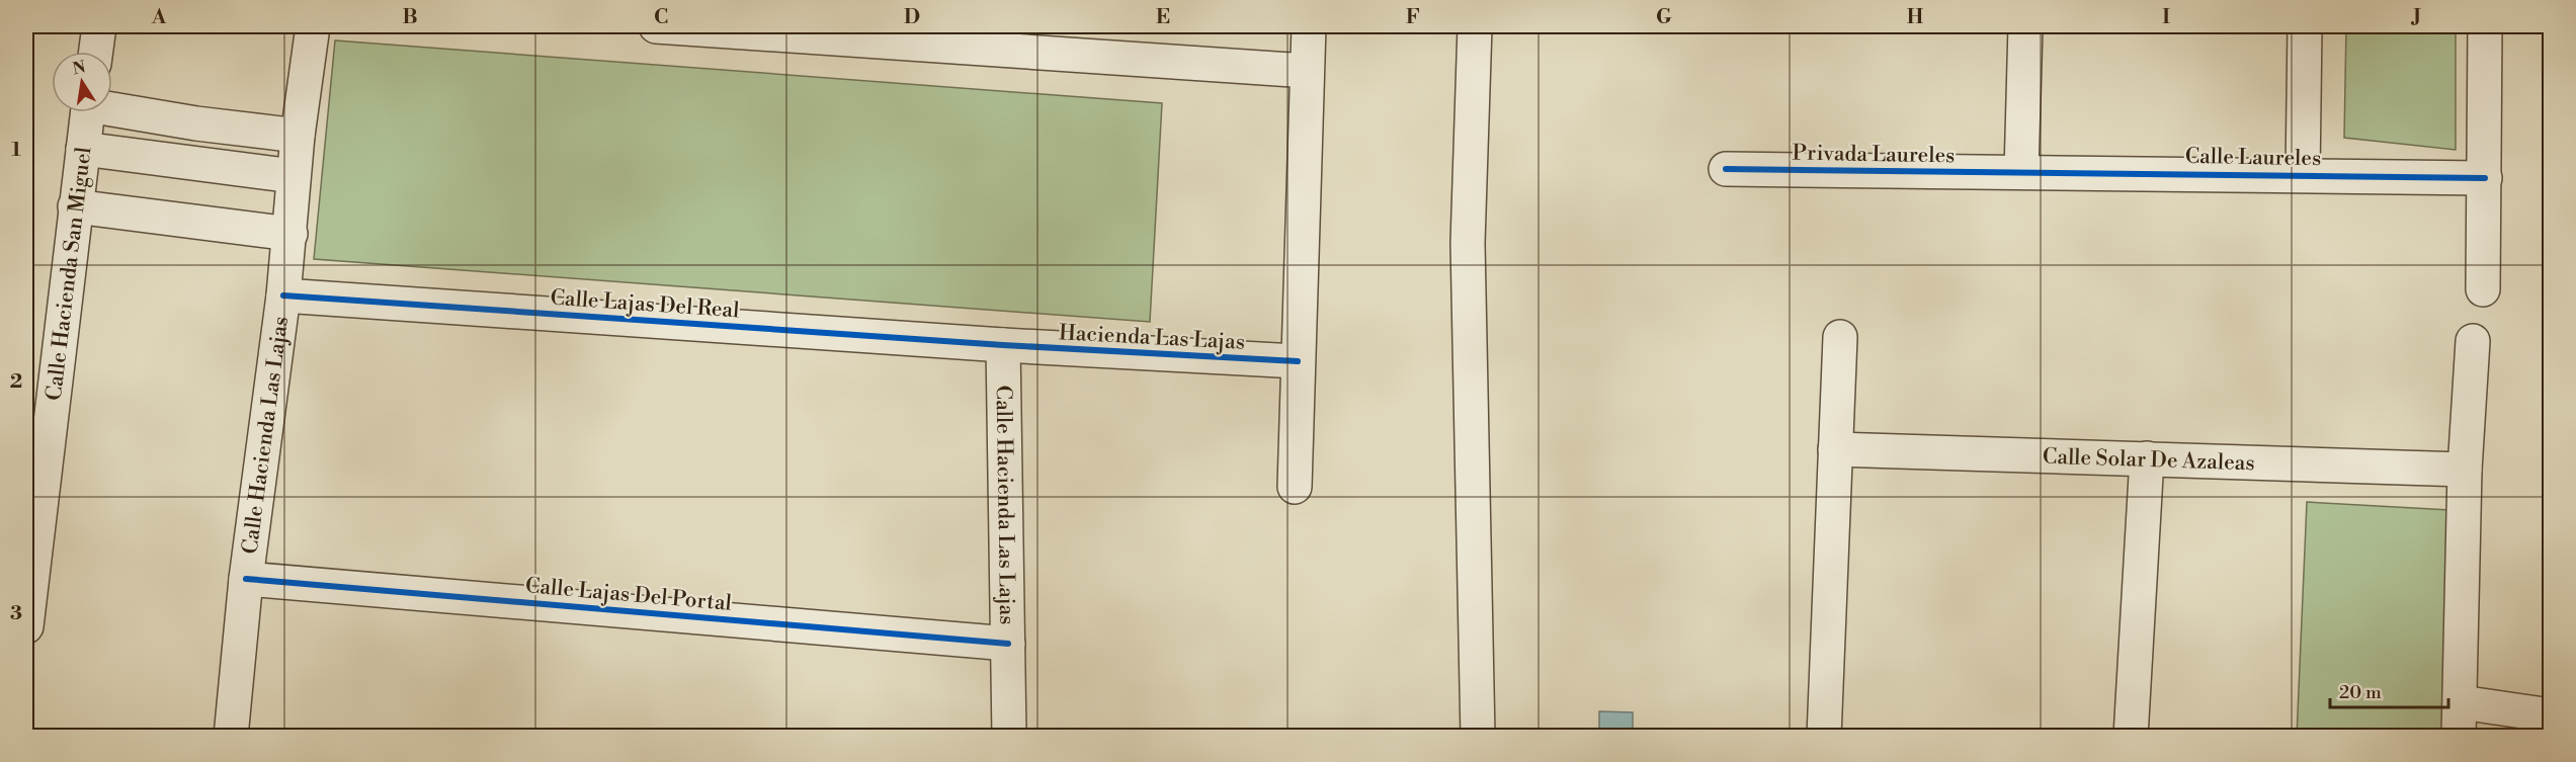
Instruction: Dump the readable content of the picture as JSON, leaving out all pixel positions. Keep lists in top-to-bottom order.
{
  "streets": {
    "street": [
      "Privada Laureles",
      "Calle Laureles",
      "Calle Hacienda San Miguel",
      "Calle Lajas Del Real",
      "Hacienda Las Lajas",
      "Calle Hacienda Las Lajas",
      "Calle Solar De Azaleas",
      "Calle Lajas Del Portal"
    ]
  },
  "crossings": [
    ["Privada Laureles", "Calle Laureles"],
    ["Calle Lajas Del Real", "Hacienda Las Lajas"],
    ["Calle Lajas Del Real", "Calle Hacienda Las Lajas"],
    ["Hacienda Las Lajas", "Calle Hacienda Las Lajas"],
    ["Calle Hacienda Las Lajas", "Calle Lajas Del Portal"]
  ],
  "scale_bar": "20 m",
  "north": "top",
  "grid": {
    "columns": [
      "A",
      "B",
      "C",
      "D",
      "E",
      "F",
      "G",
      "H",
      "I",
      "J"
    ],
    "rows": ["1", "2", "3"]
  }
}
